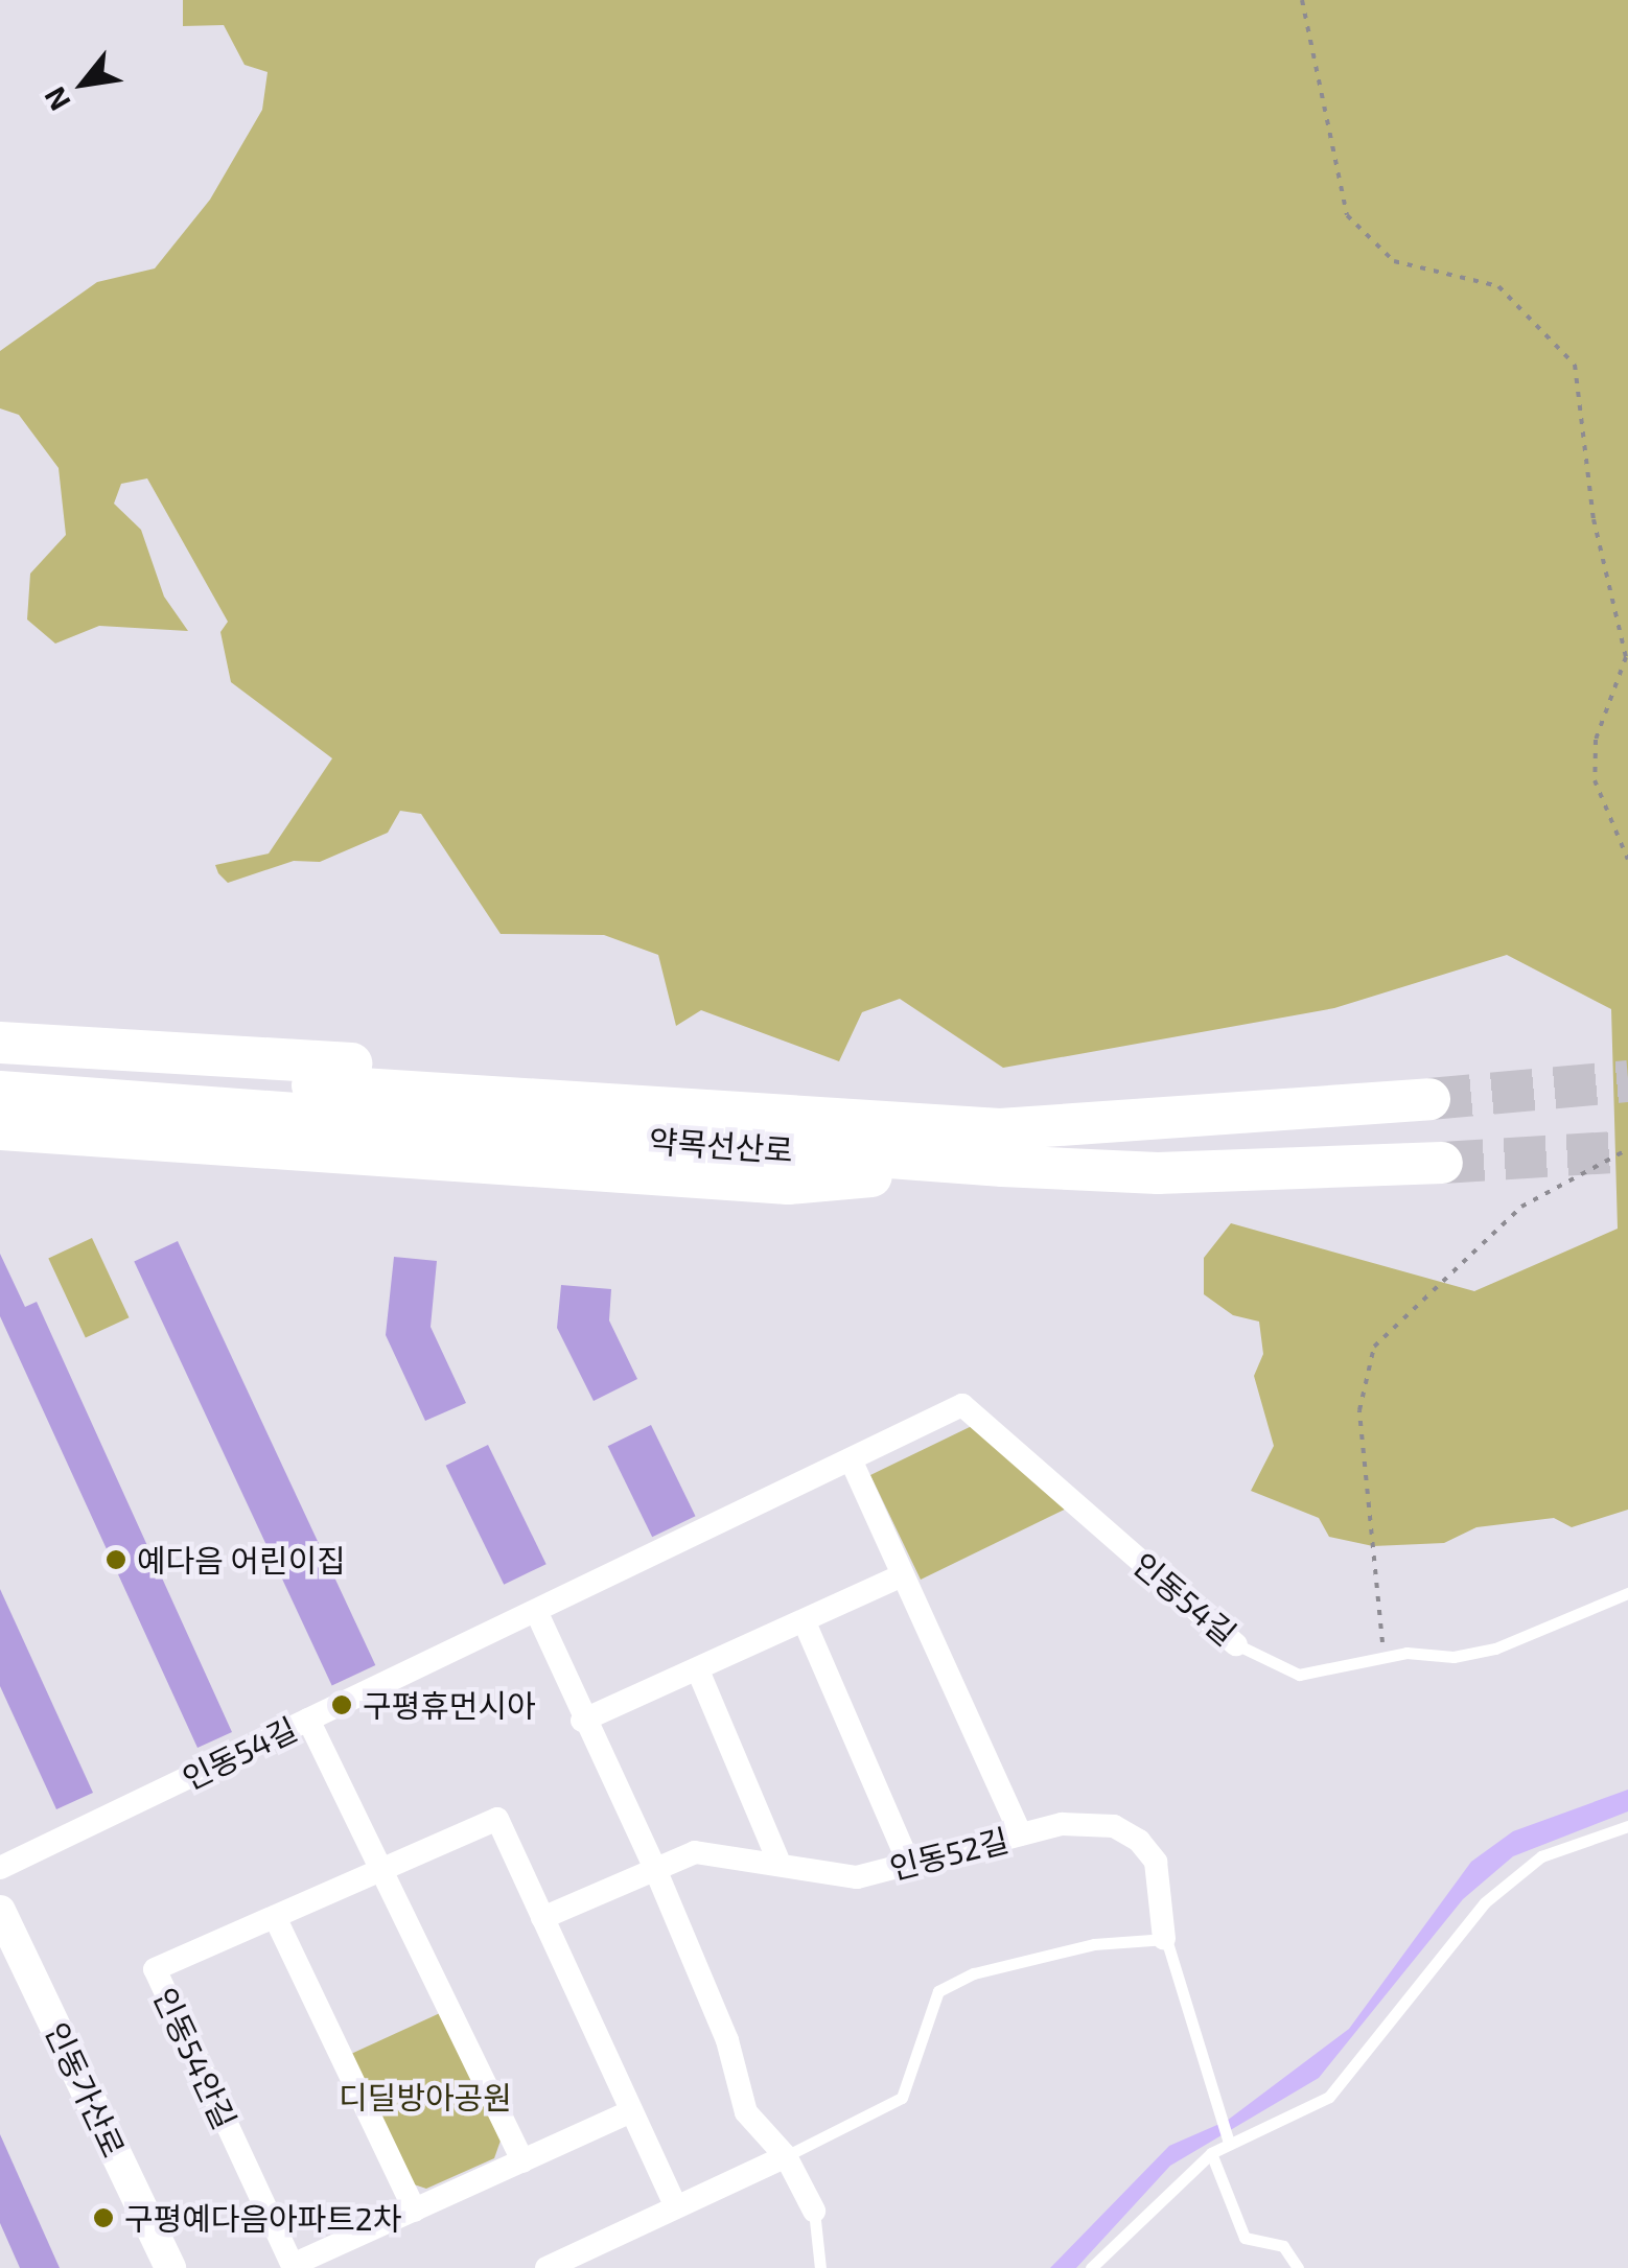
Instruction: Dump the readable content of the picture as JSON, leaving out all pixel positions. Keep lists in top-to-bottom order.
{
  "streets": {
    "highway": ["약목선산로"],
    "main road": ["인동가산로"],
    "street": ["인동54길", "인동52길", "인동54안길"]
  },
  "parks": ["디딜방아공원"],
  "places": ["예다음 어린이집", "구평휴먼시아", "구평예다음아파트2차"],
  "north": "bottom left"
}
